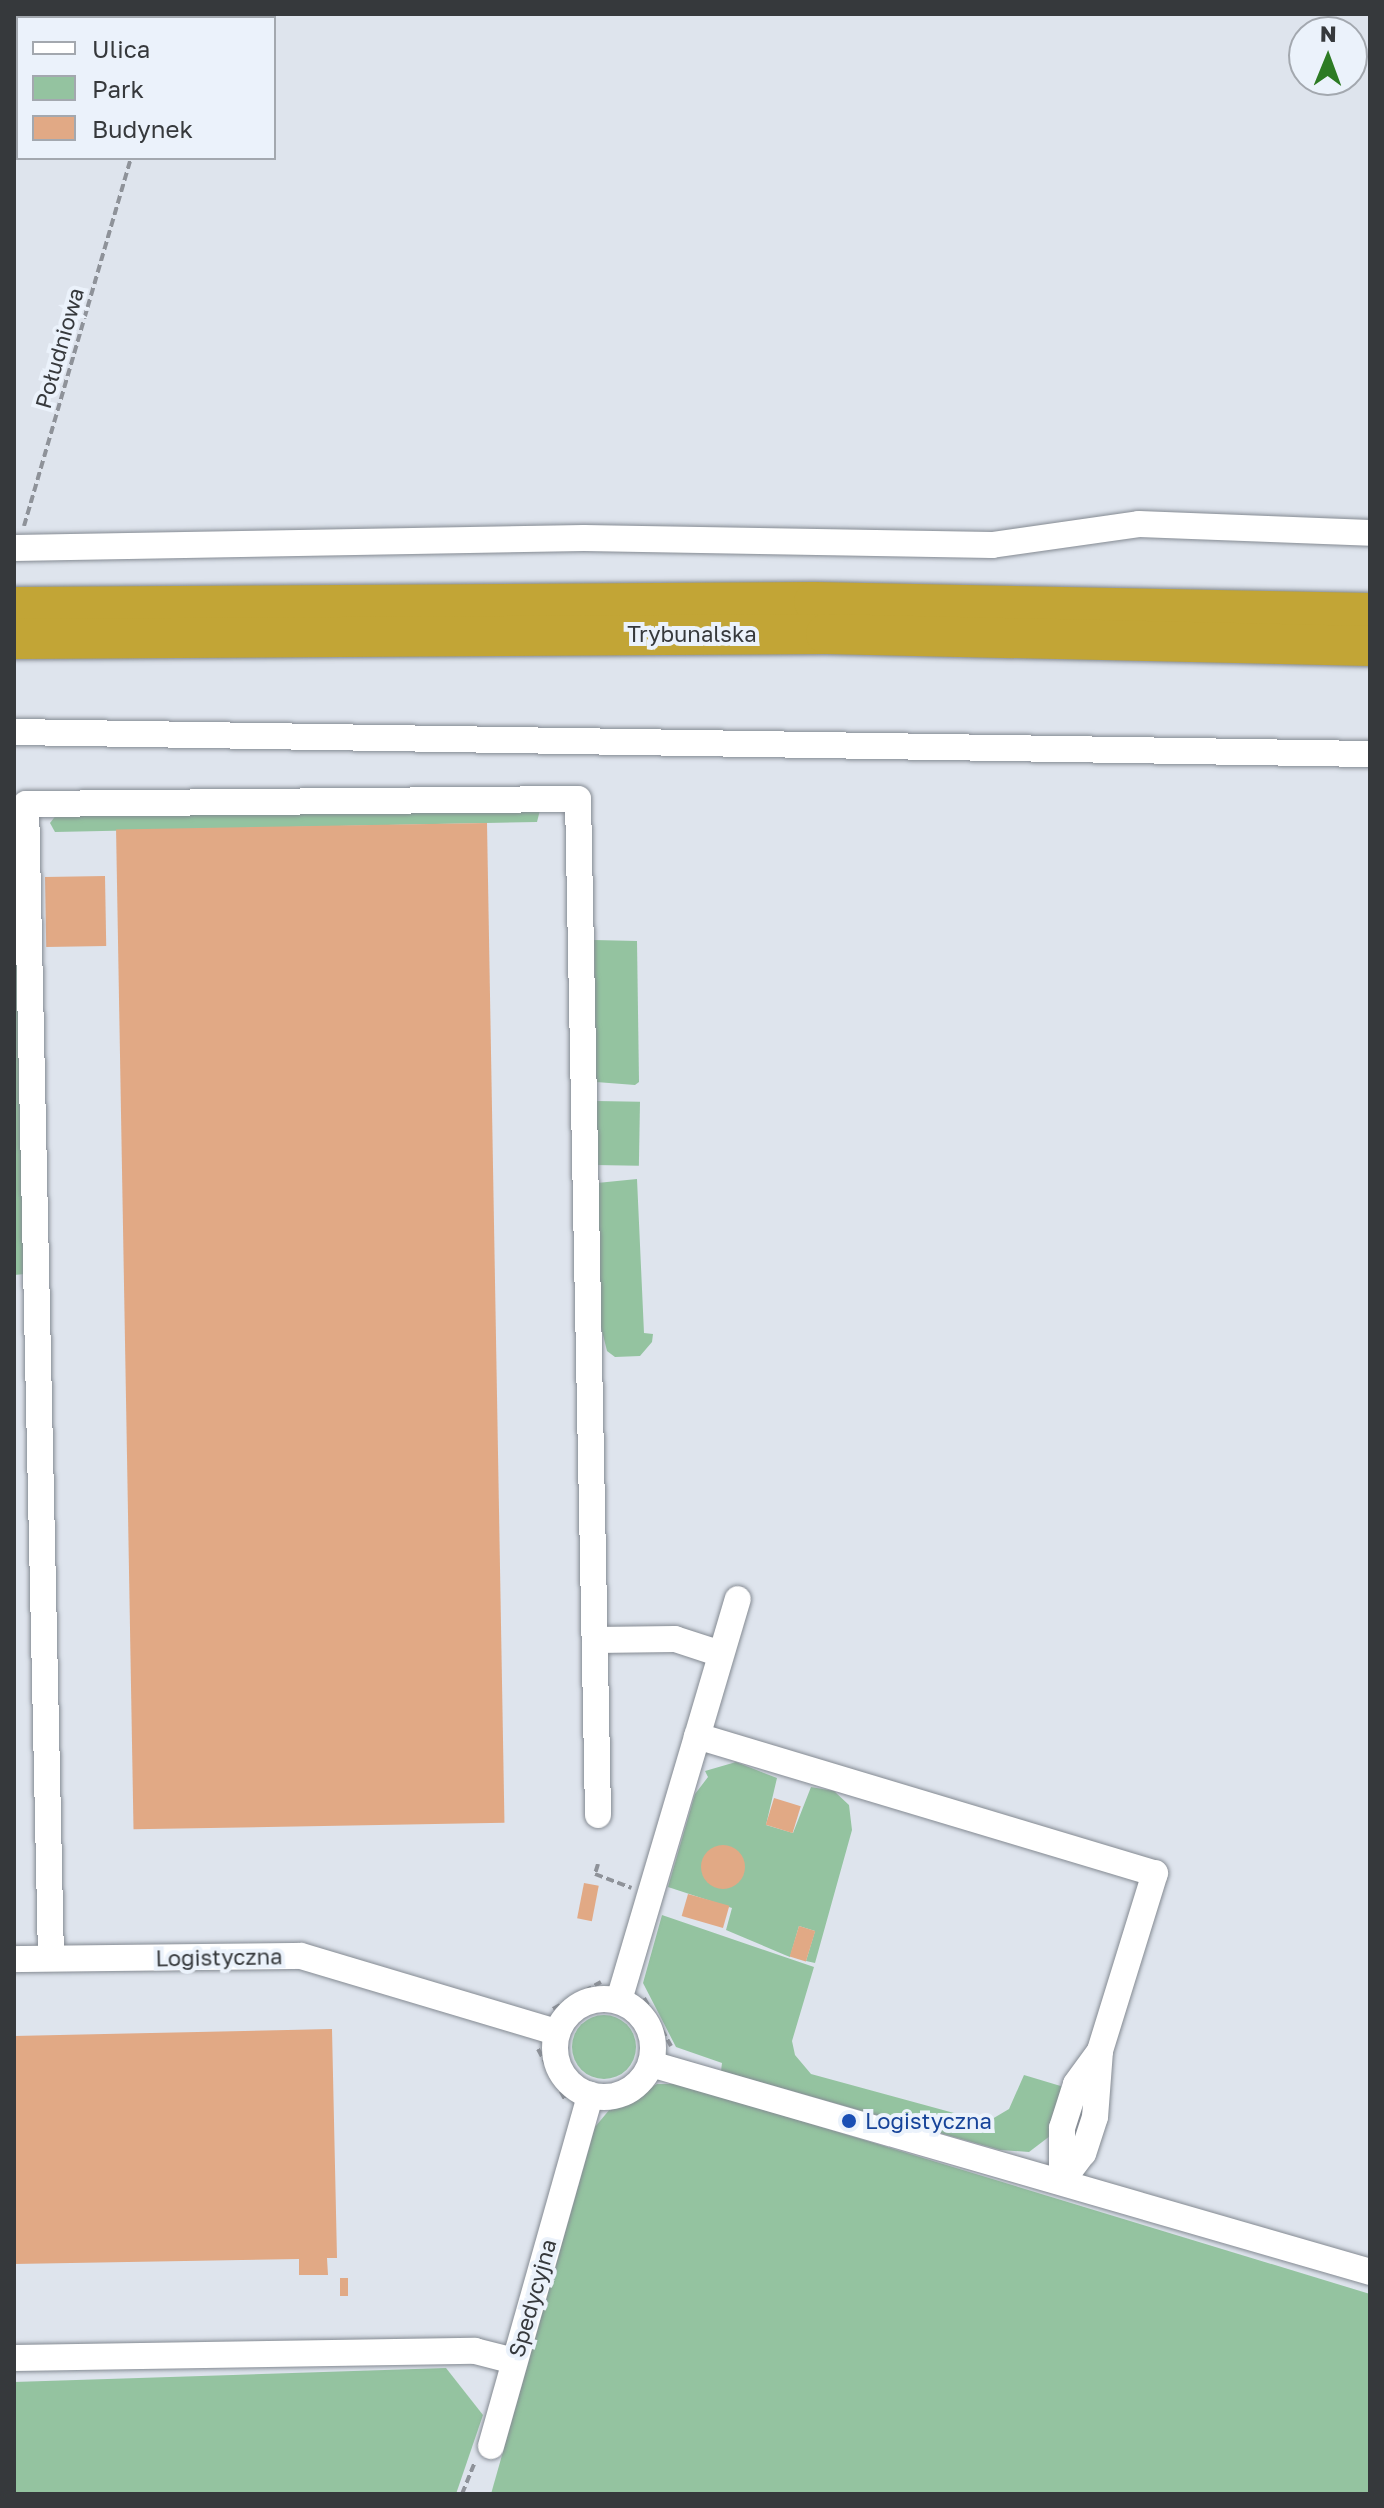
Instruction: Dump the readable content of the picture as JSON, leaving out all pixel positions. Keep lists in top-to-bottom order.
{
  "streets": {
    "highway": ["Trybunalska"],
    "street": ["Logistyczna", "Spedycyjna"],
    "path": ["Południowa"]
  },
  "crossings": [
    ["Logistyczna", "Spedycyjna"]
  ],
  "places": ["Logistyczna"],
  "legend": ["Ulica", "Park", "Budynek"],
  "north": "top"
}
